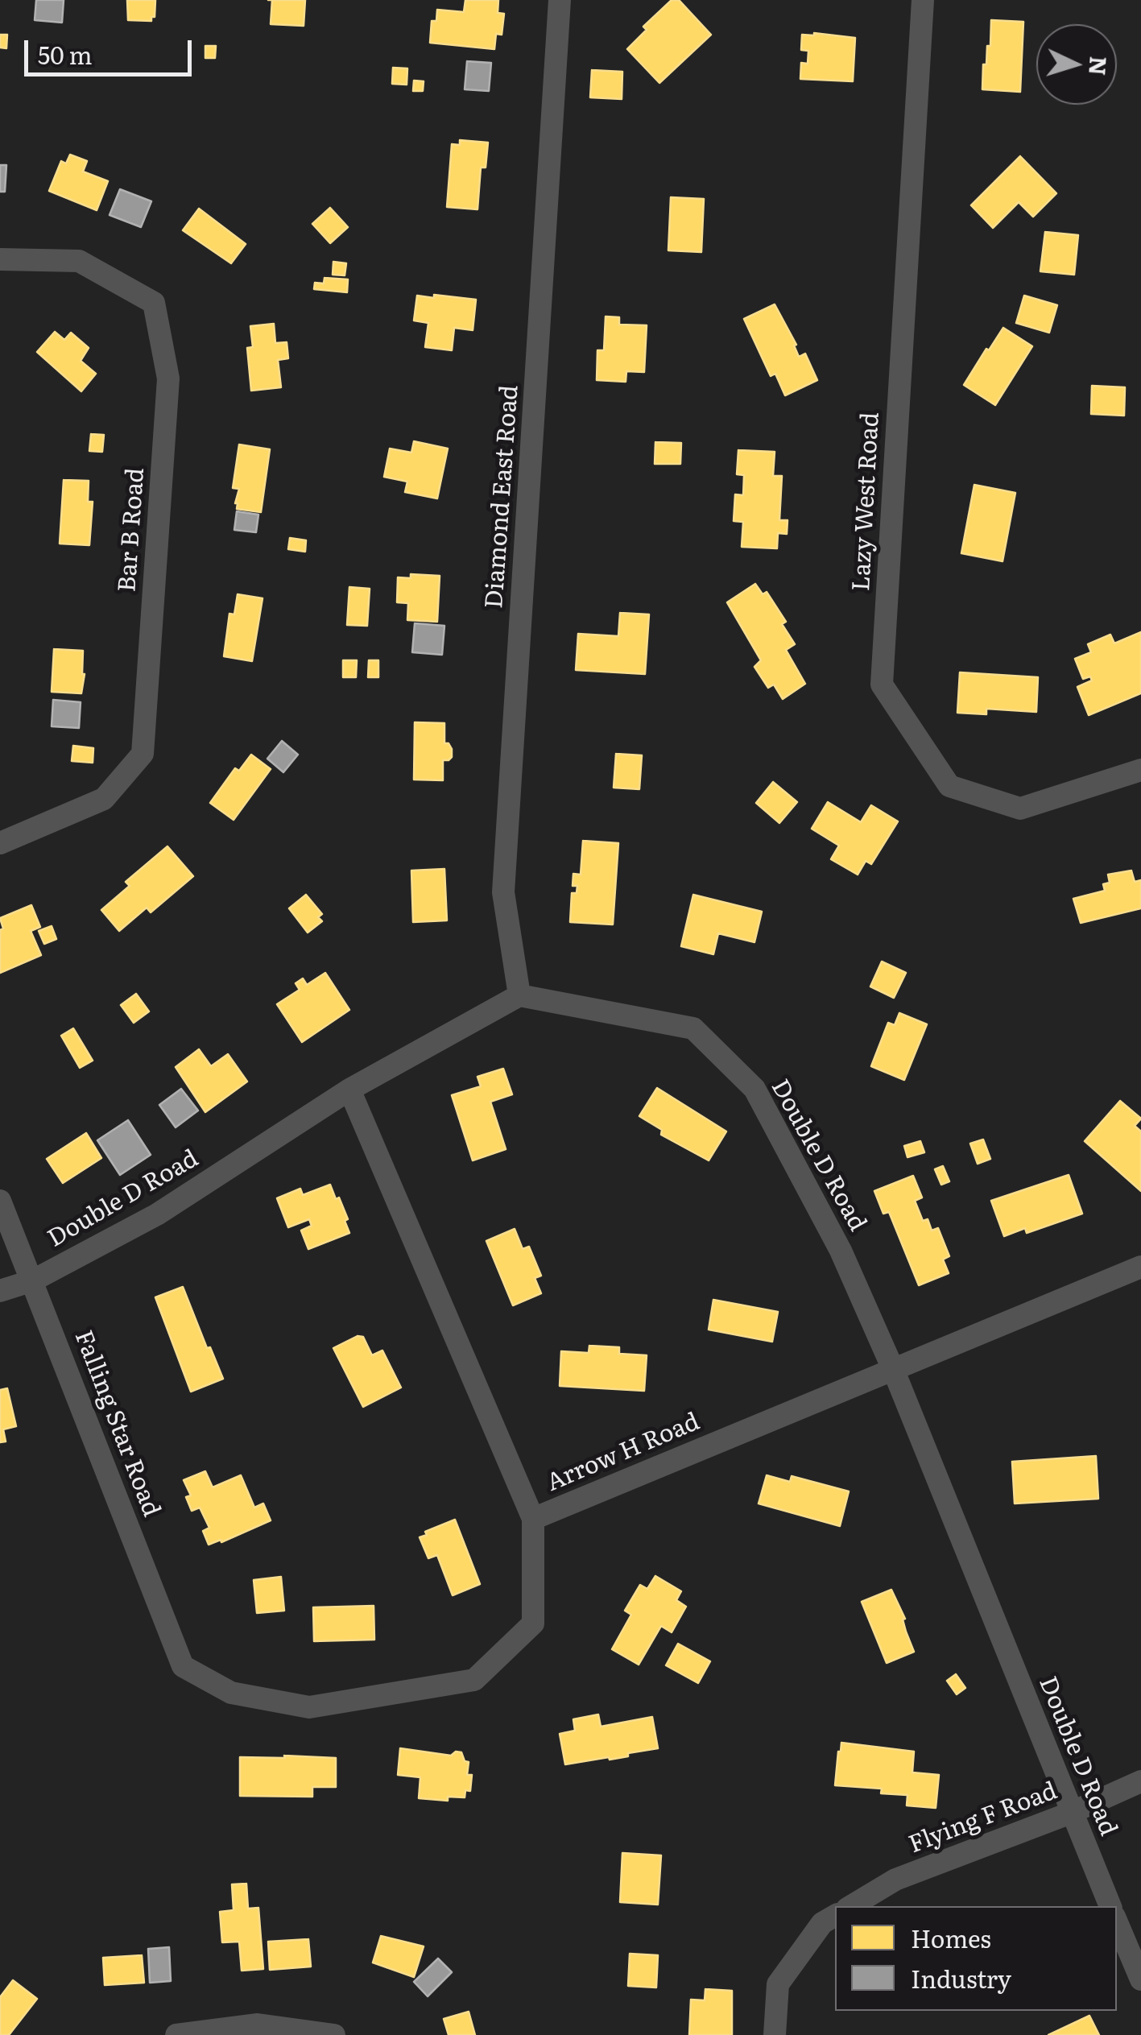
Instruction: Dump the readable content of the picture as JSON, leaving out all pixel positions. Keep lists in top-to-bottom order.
{
  "streets": {
    "street": [
      "Diamond East Road",
      "Lazy West Road",
      "Bar B Road",
      "Double D Road",
      "Falling Star Road",
      "Arrow H Road",
      "Flying F Road"
    ]
  },
  "crossings": [
    ["Diamond East Road", "Double D Road"],
    ["Double D Road", "Falling Star Road"],
    ["Double D Road", "Arrow H Road"],
    ["Double D Road", "Flying F Road"],
    ["Falling Star Road", "Arrow H Road"]
  ],
  "legend": ["Homes", "Industry"],
  "scale_bar": "50 m",
  "north": "right"
}
